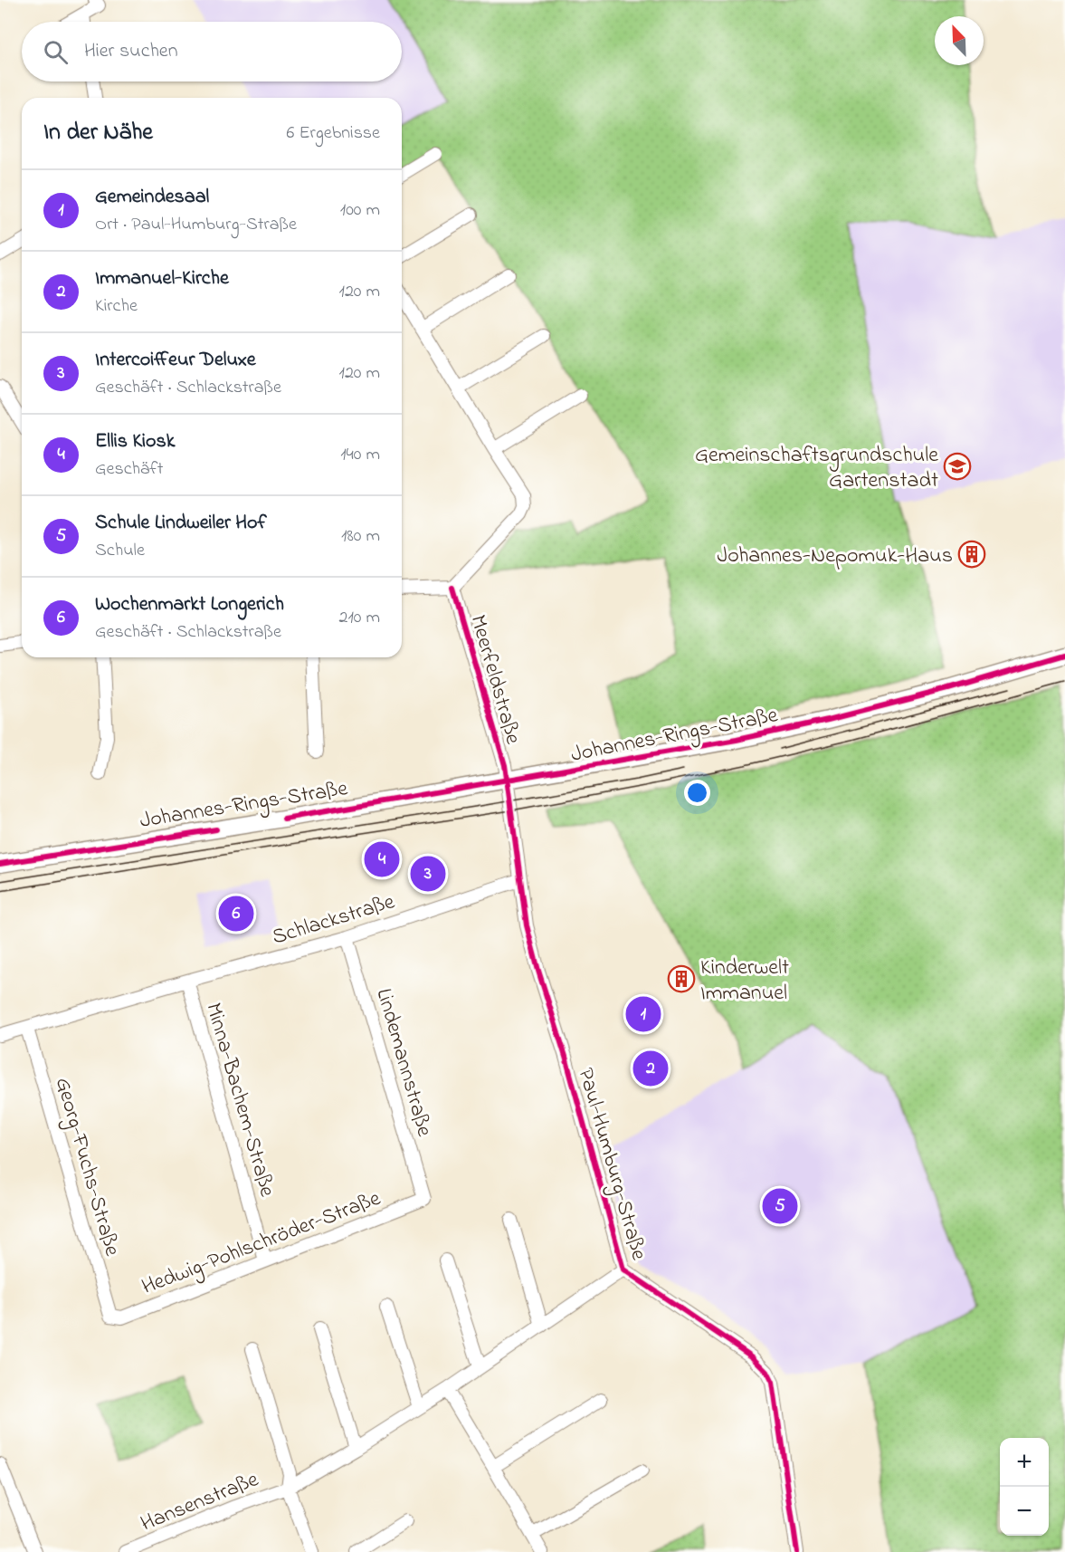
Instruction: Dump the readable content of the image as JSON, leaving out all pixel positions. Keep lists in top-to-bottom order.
{
  "streets": {
    "street": [
      "Meerfeldstraße",
      "Johannes-Rings-Straße",
      "Schlackstraße",
      "Lindemannstraße",
      "Minna-Bachem-Straße",
      "Paul-Humburg-Straße",
      "Georg-Fuchs-Straße",
      "Hedwig-Pohlschröder-Straße",
      "Hansenstraße"
    ]
  },
  "crossings": [
    ["Meerfeldstraße", "Johannes-Rings-Straße"],
    ["Meerfeldstraße", "Paul-Humburg-Straße"],
    ["Johannes-Rings-Straße", "Paul-Humburg-Straße"],
    ["Schlackstraße", "Lindemannstraße"],
    ["Schlackstraße", "Minna-Bachem-Straße"],
    ["Schlackstraße", "Paul-Humburg-Straße"],
    ["Schlackstraße", "Georg-Fuchs-Straße"],
    ["Lindemannstraße", "Hedwig-Pohlschröder-Straße"],
    ["Minna-Bachem-Straße", "Hedwig-Pohlschröder-Straße"],
    ["Paul-Humburg-Straße", "Hansenstraße"],
    ["Georg-Fuchs-Straße", "Hedwig-Pohlschröder-Straße"]
  ],
  "places": {
    "school or university": ["Gemeinschaftsgrundschule Gartenstadt"],
    "building": ["Johannes-Nepomuk-Haus", "Kinderwelt Immanuel"]
  },
  "north": "top left",
  "page": {
    "search": "Hier suchen",
    "heading": ["In der Nähe", "6 Ergebnisse"],
    "list": [
      {
        "mark": "1",
        "name": "Gemeindesaal",
        "note": "Ort · Paul-Humburg-Straße",
        "value": "100 m"
      },
      {
        "mark": "2",
        "name": "Immanuel-Kirche",
        "note": "Kirche",
        "value": "120 m"
      },
      {
        "mark": "3",
        "name": "Intercoiffeur Deluxe",
        "note": "Geschäft · Schlackstraße",
        "value": "120 m"
      },
      {
        "mark": "4",
        "name": "Ellis Kiosk",
        "note": "Geschäft",
        "value": "140 m"
      },
      {
        "mark": "5",
        "name": "Schule Lindweiler Hof",
        "note": "Schule",
        "value": "180 m"
      },
      {
        "mark": "6",
        "name": "Wochenmarkt Longerich",
        "note": "Geschäft · Schlackstraße",
        "value": "210 m"
      }
    ],
    "pins": [
      "4",
      "3",
      "6",
      "1",
      "2",
      "5"
    ],
    "map_buttons": ["+", "−"]
  }
}
